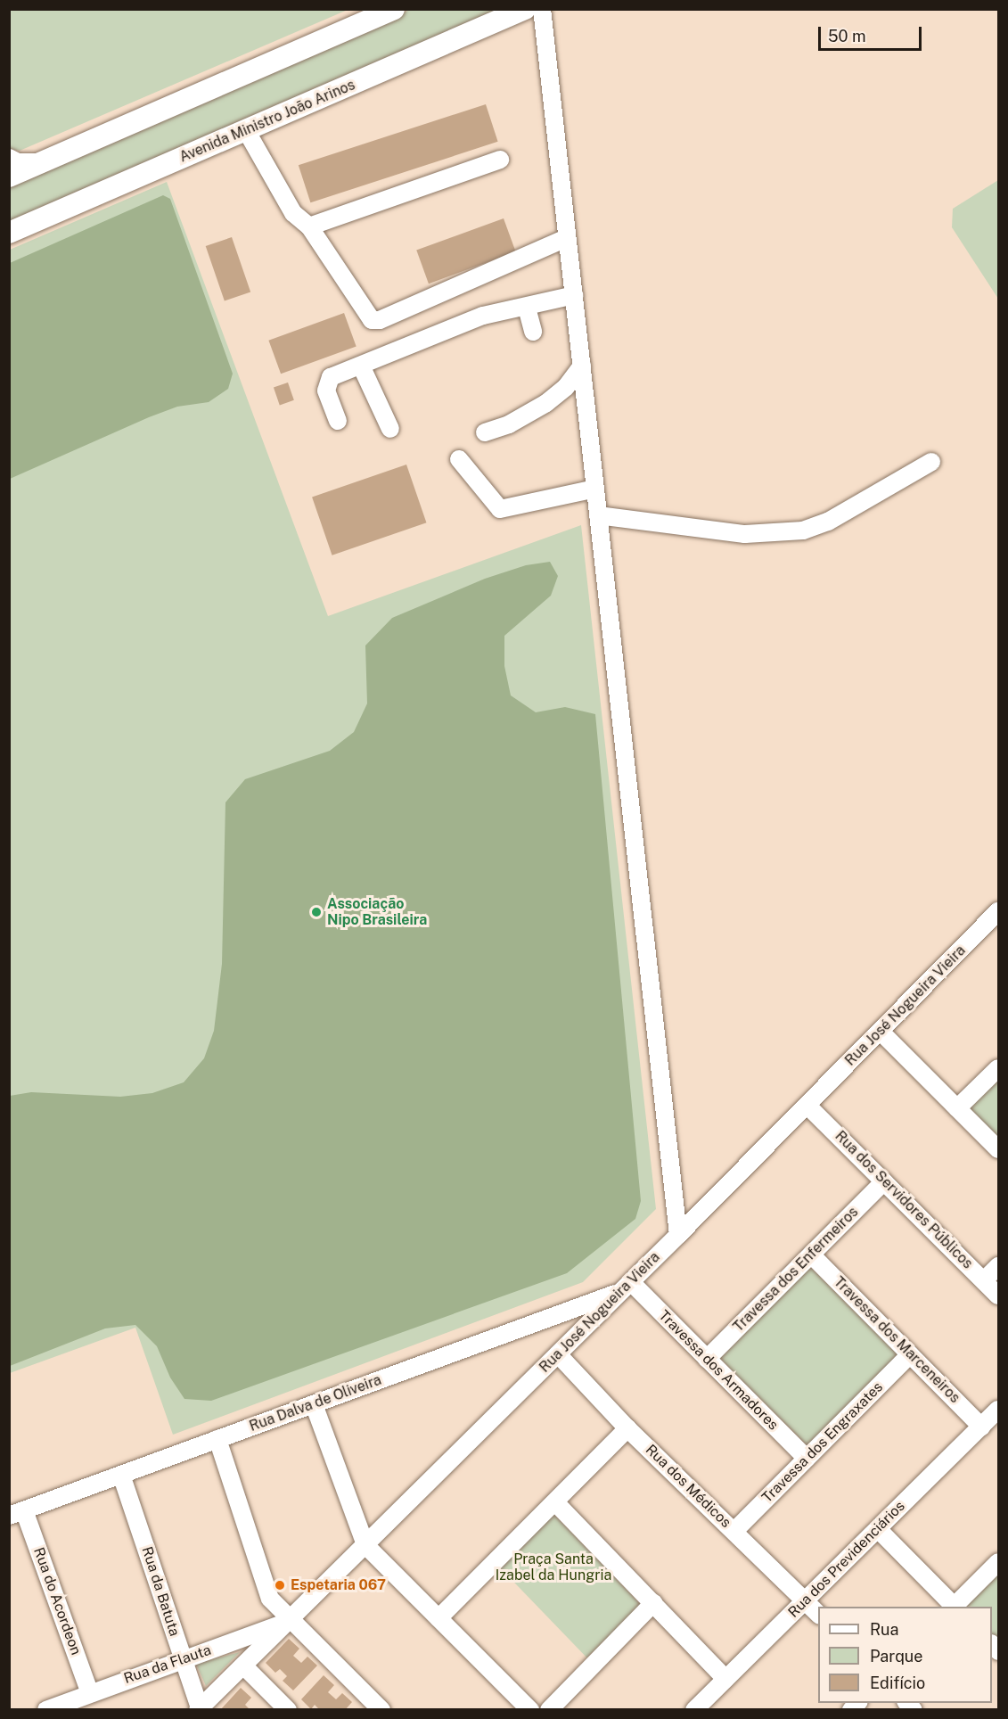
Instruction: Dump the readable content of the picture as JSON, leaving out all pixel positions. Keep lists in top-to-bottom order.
{
  "streets": {
    "main road": ["Avenida Ministro João Arinos"],
    "street": [
      "Rua José Nogueira Vieira",
      "Rua dos Servidores Públicos",
      "Travessa dos Enfermeiros",
      "Travessa dos Marceneiros",
      "Travessa dos Armadores",
      "Rua Dalva de Oliveira",
      "Travessa dos Engraxates",
      "Rua dos Médicos",
      "Rua dos Previdenciários",
      "Rua da Batuta",
      "Rua do Acordeon",
      "Rua da Flauta"
    ]
  },
  "crossings": [
    ["Rua José Nogueira Vieira", "Rua dos Servidores Públicos"],
    ["Rua José Nogueira Vieira", "Travessa dos Armadores"],
    ["Rua José Nogueira Vieira", "Rua Dalva de Oliveira"],
    ["Rua José Nogueira Vieira", "Rua dos Médicos"],
    ["Rua José Nogueira Vieira", "Rua da Batuta"],
    ["Rua José Nogueira Vieira", "Rua da Flauta"],
    ["Rua dos Servidores Públicos", "Travessa dos Enfermeiros"],
    ["Travessa dos Enfermeiros", "Travessa dos Marceneiros"],
    ["Travessa dos Enfermeiros", "Travessa dos Armadores"],
    ["Travessa dos Marceneiros", "Travessa dos Engraxates"],
    ["Travessa dos Marceneiros", "Rua dos Previdenciários"],
    ["Travessa dos Armadores", "Rua Dalva de Oliveira"],
    ["Travessa dos Armadores", "Travessa dos Engraxates"],
    ["Rua Dalva de Oliveira", "Rua da Batuta"],
    ["Rua Dalva de Oliveira", "Rua do Acordeon"],
    ["Travessa dos Engraxates", "Rua dos Médicos"],
    ["Rua dos Médicos", "Rua dos Previdenciários"],
    ["Rua da Batuta", "Rua da Flauta"],
    ["Rua do Acordeon", "Rua da Flauta"]
  ],
  "parks": ["Praça Santa Izabel da Hungria"],
  "places": ["Associação Nipo Brasileira", "Espetaria 067"],
  "legend": ["Rua", "Parque", "Edifício"],
  "scale_bar": "50 m"
}
